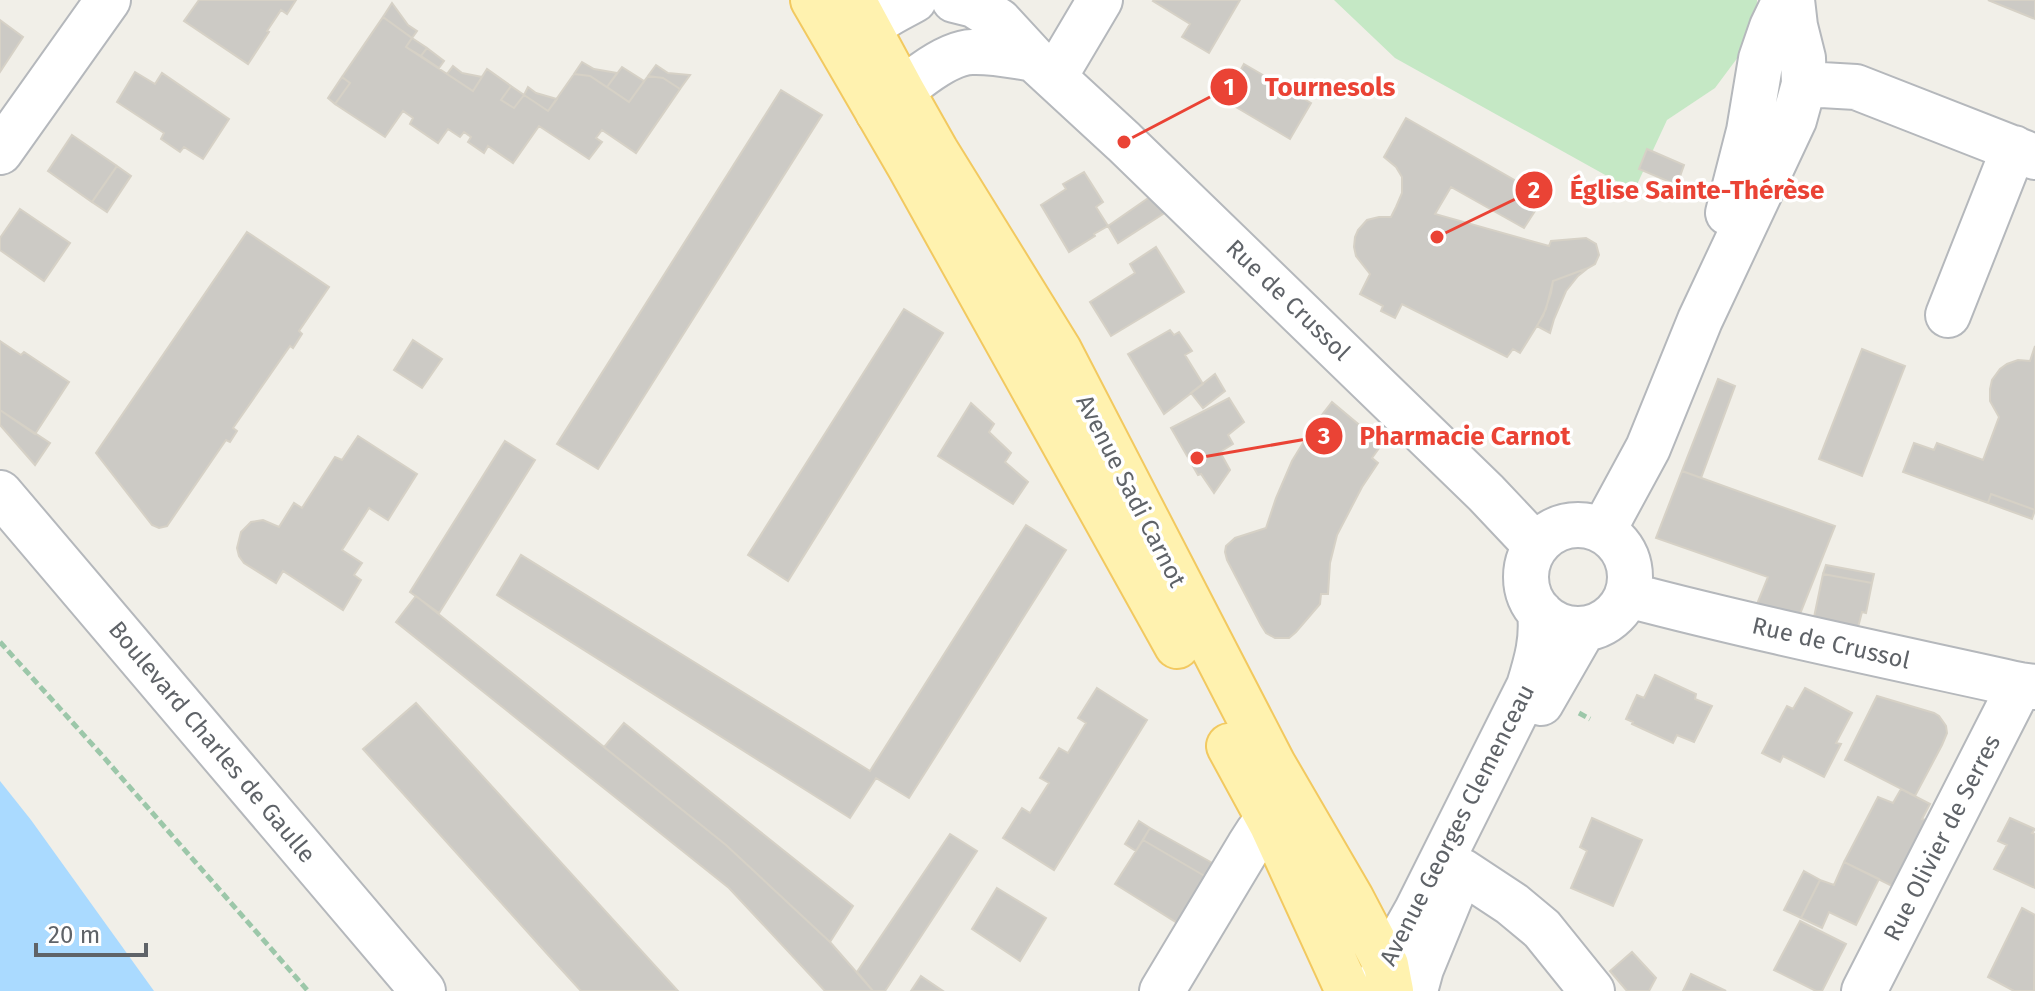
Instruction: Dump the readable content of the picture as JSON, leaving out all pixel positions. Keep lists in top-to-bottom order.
{
  "streets": {
    "main road": ["Avenue Sadi Carnot"],
    "street": [
      "Rue de Crussol",
      "Boulevard Charles de Gaulle",
      "Avenue Georges Clemenceau",
      "Rue Olivier de Serres"
    ]
  },
  "crossings": [
    ["Rue de Crussol", "Avenue Georges Clemenceau"],
    ["Rue de Crussol", "Rue Olivier de Serres"],
    ["Avenue Sadi Carnot", "Avenue Georges Clemenceau"]
  ],
  "places": ["Tournesols", "Église Sainte-Thérèse", "Pharmacie Carnot"],
  "scale_bar": "20 m"
}
